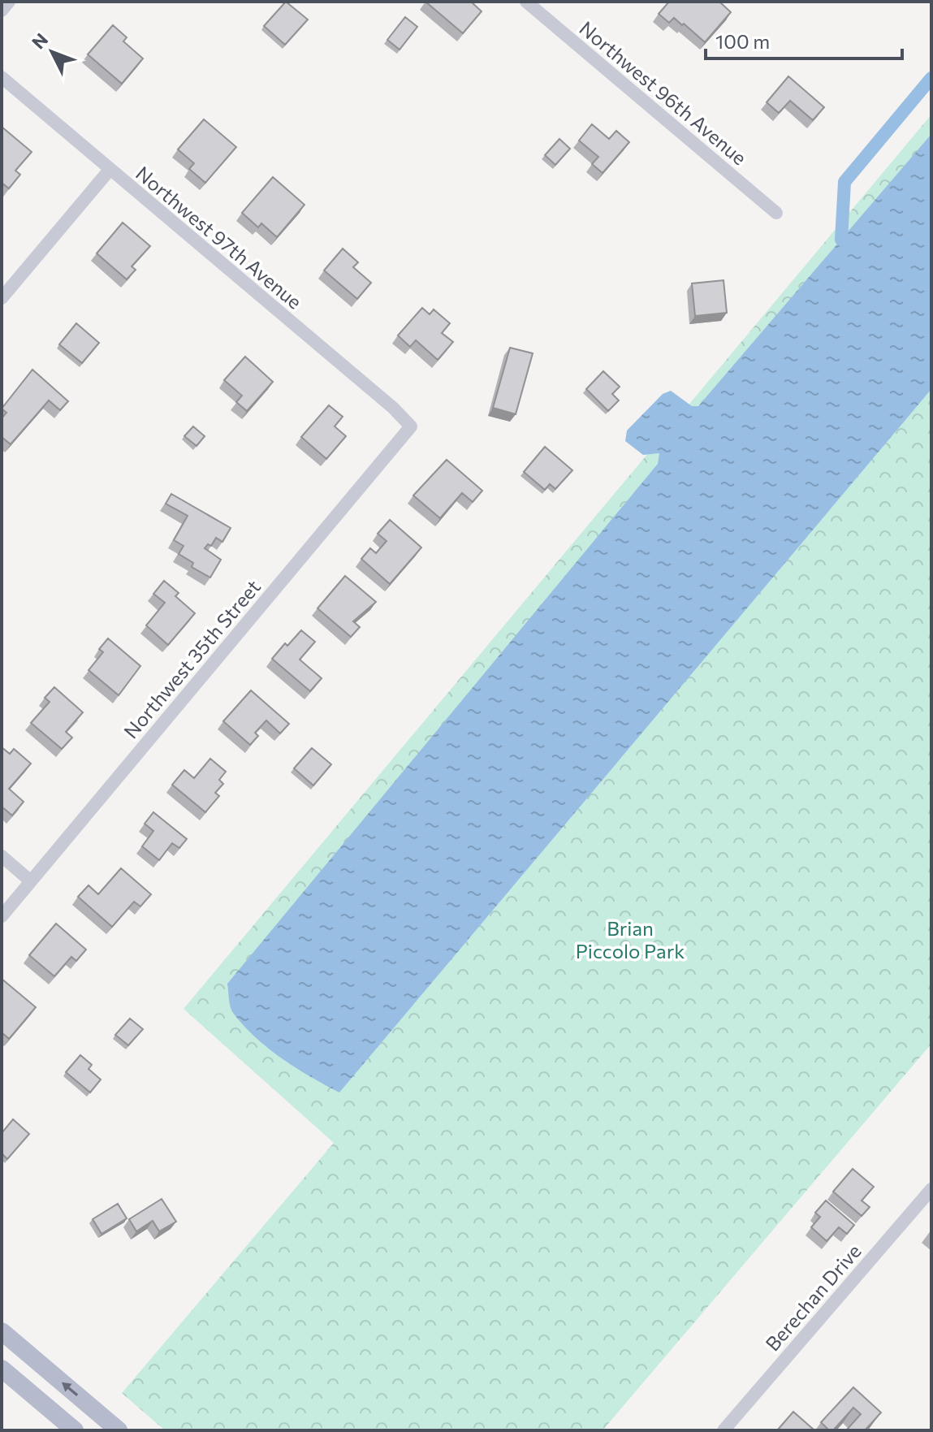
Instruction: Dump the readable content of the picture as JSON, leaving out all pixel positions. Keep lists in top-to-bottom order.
{
  "streets": {
    "street": [
      "Northwest 96th Avenue",
      "Northwest 97th Avenue",
      "Northwest 35th Street",
      "Berechan Drive"
    ]
  },
  "crossings": [
    ["Northwest 97th Avenue", "Northwest 35th Street"]
  ],
  "parks": ["Brian Piccolo Park"],
  "scale_bar": "100 m",
  "north": "top left"
}
